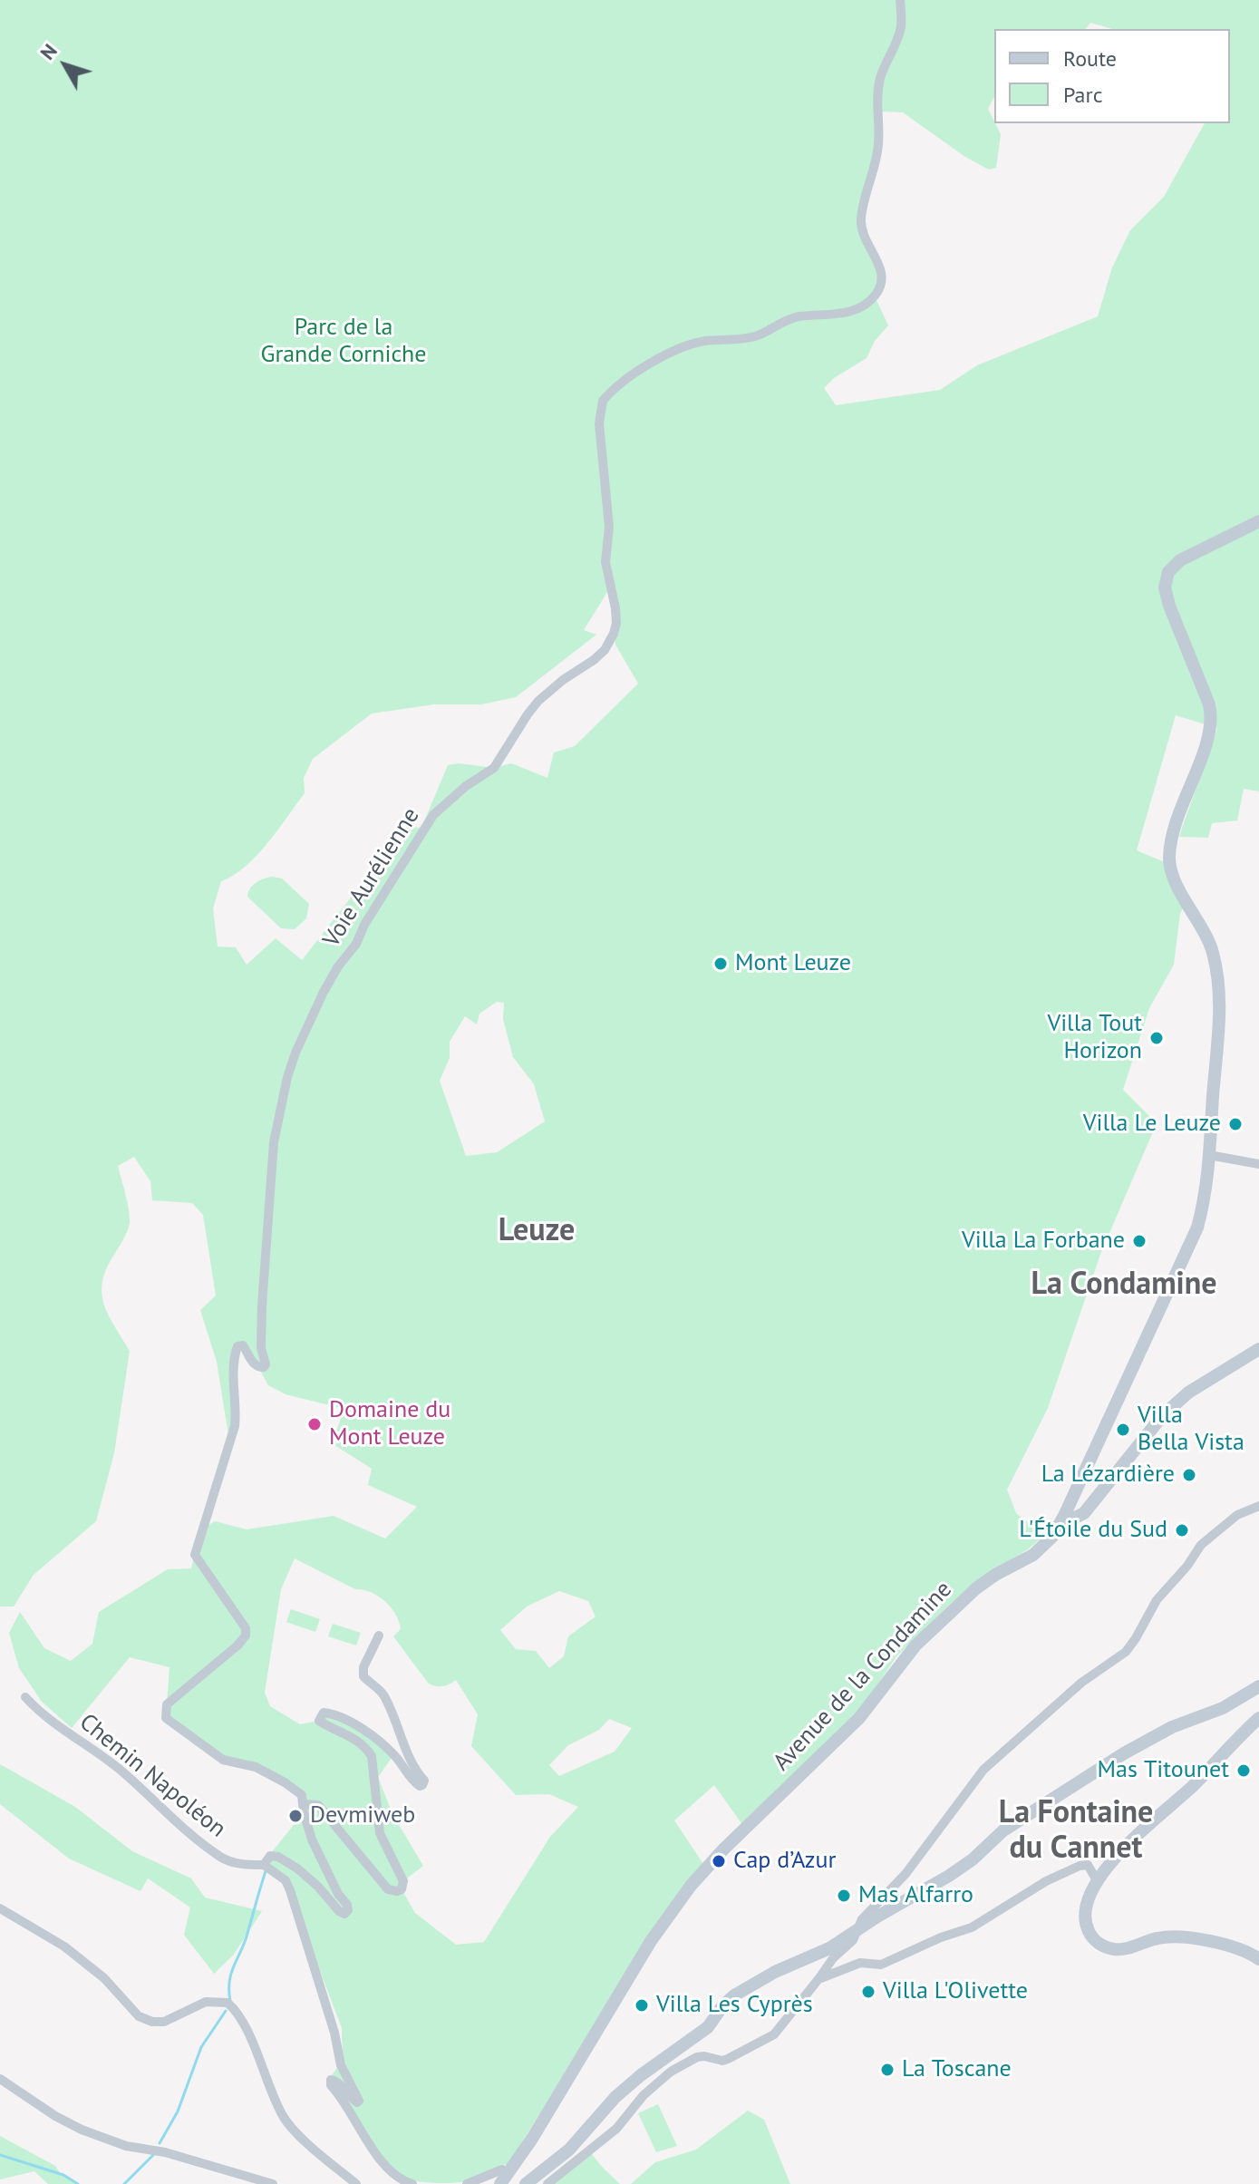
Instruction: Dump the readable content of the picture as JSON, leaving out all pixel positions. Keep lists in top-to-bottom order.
{
  "streets": {
    "main road": ["Avenue de la Condamine"],
    "street": ["Voie Aurélienne", "Chemin Napoléon"]
  },
  "crossings": [
    ["Voie Aurélienne", "Chemin Napoléon"]
  ],
  "districts": ["Leuze", "La Condamine", "La Fontaine du Cannet"],
  "parks": ["Parc de la Grande Corniche"],
  "places": [
    "Mont Leuze",
    "Villa Tout Horizon",
    "Villa Le Leuze",
    "Villa La Forbane",
    "Domaine du Mont Leuze",
    "Villa Bella Vista",
    "La Lézardière",
    "L'Étoile du Sud",
    "Mas Titounet",
    "Devmiweb",
    "Cap d’Azur",
    "Mas Alfarro",
    "Villa L'Olivette",
    "Villa Les Cyprès",
    "La Toscane"
  ],
  "legend": ["Route", "Parc"],
  "north": "top left"
}
